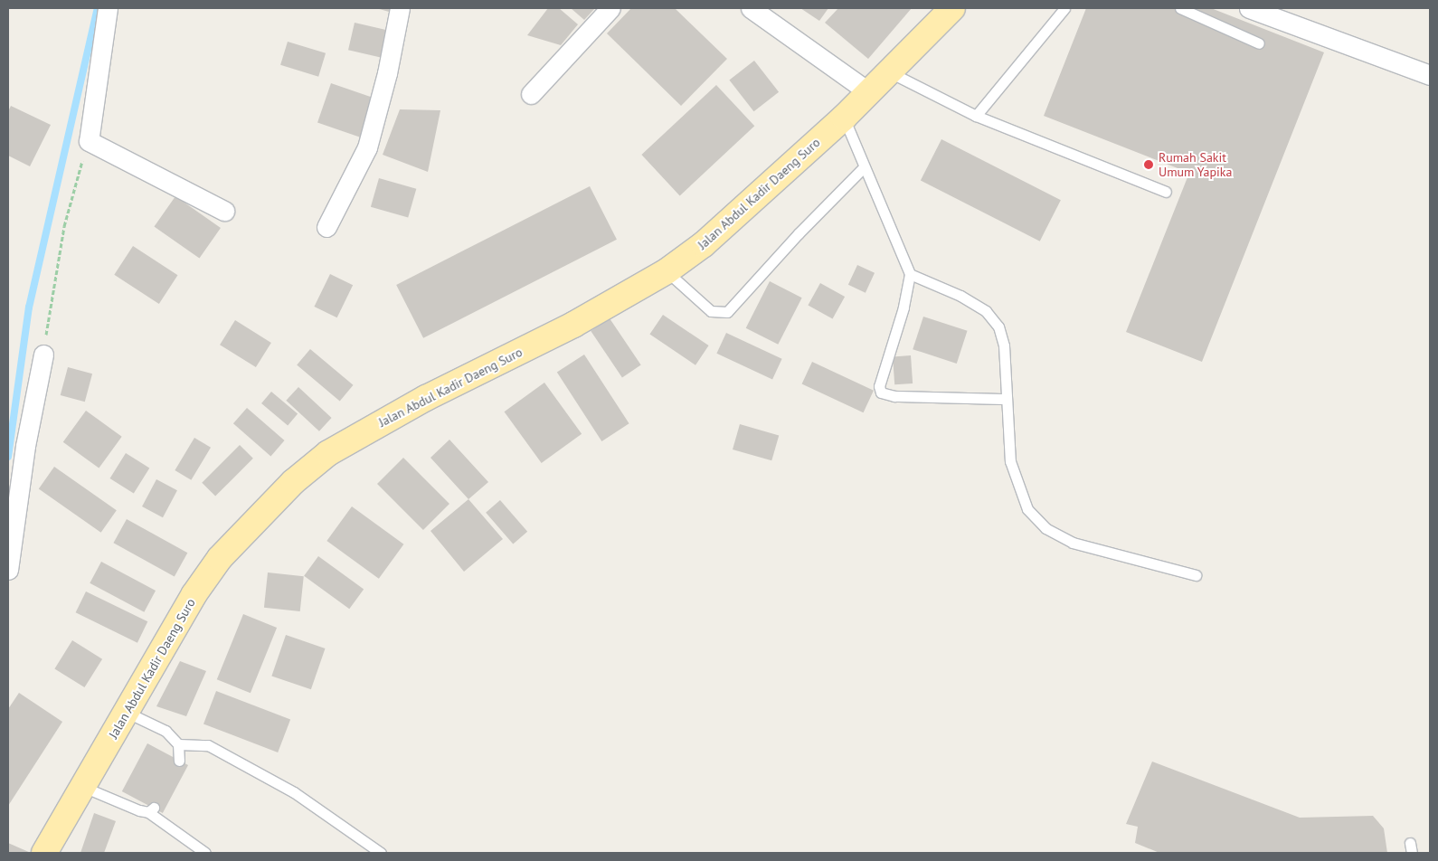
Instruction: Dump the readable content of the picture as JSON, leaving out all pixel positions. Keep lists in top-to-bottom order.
{
  "streets": {
    "main road": ["Jalan Abdul Kadir Daeng Suro"]
  },
  "places": ["Rumah Sakit Umum Yapika"]
}
